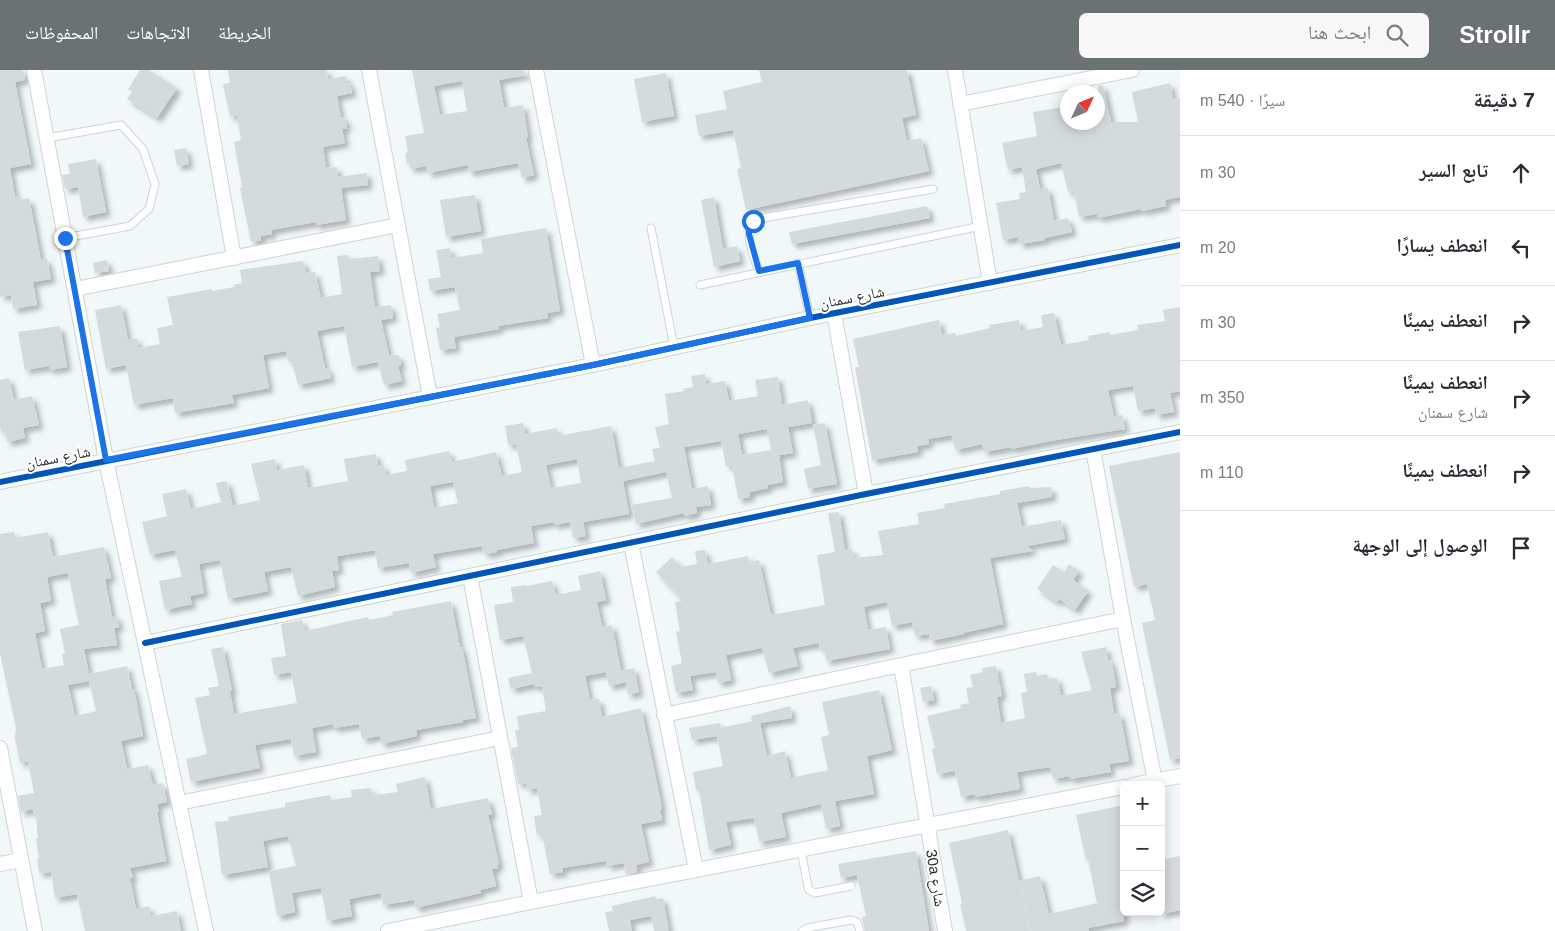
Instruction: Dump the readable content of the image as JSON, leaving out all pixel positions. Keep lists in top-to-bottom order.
{
  "streets": {
    "street": ["شارع سمنان", "30a شارع"]
  },
  "north": "top right",
  "page": {
    "header": "Strollr",
    "search": "ابحث هنا",
    "nav": ["الخريطة", "الاتجاهات", "المحفوظات"],
    "heading": ["7 دقيقة", "سيرًا · 540 m"],
    "list": [
      ["تابع السير", "30 m"],
      ["انعطف يسارًا", "20 m"],
      ["انعطف يمينًا", "30 m"],
      ["انعطف يمينًا", "شارع سمنان", "350 m"],
      ["انعطف يمينًا", "110 m"],
      "الوصول إلى الوجهة"
    ],
    "map_buttons": ["+", "−"]
  }
}
